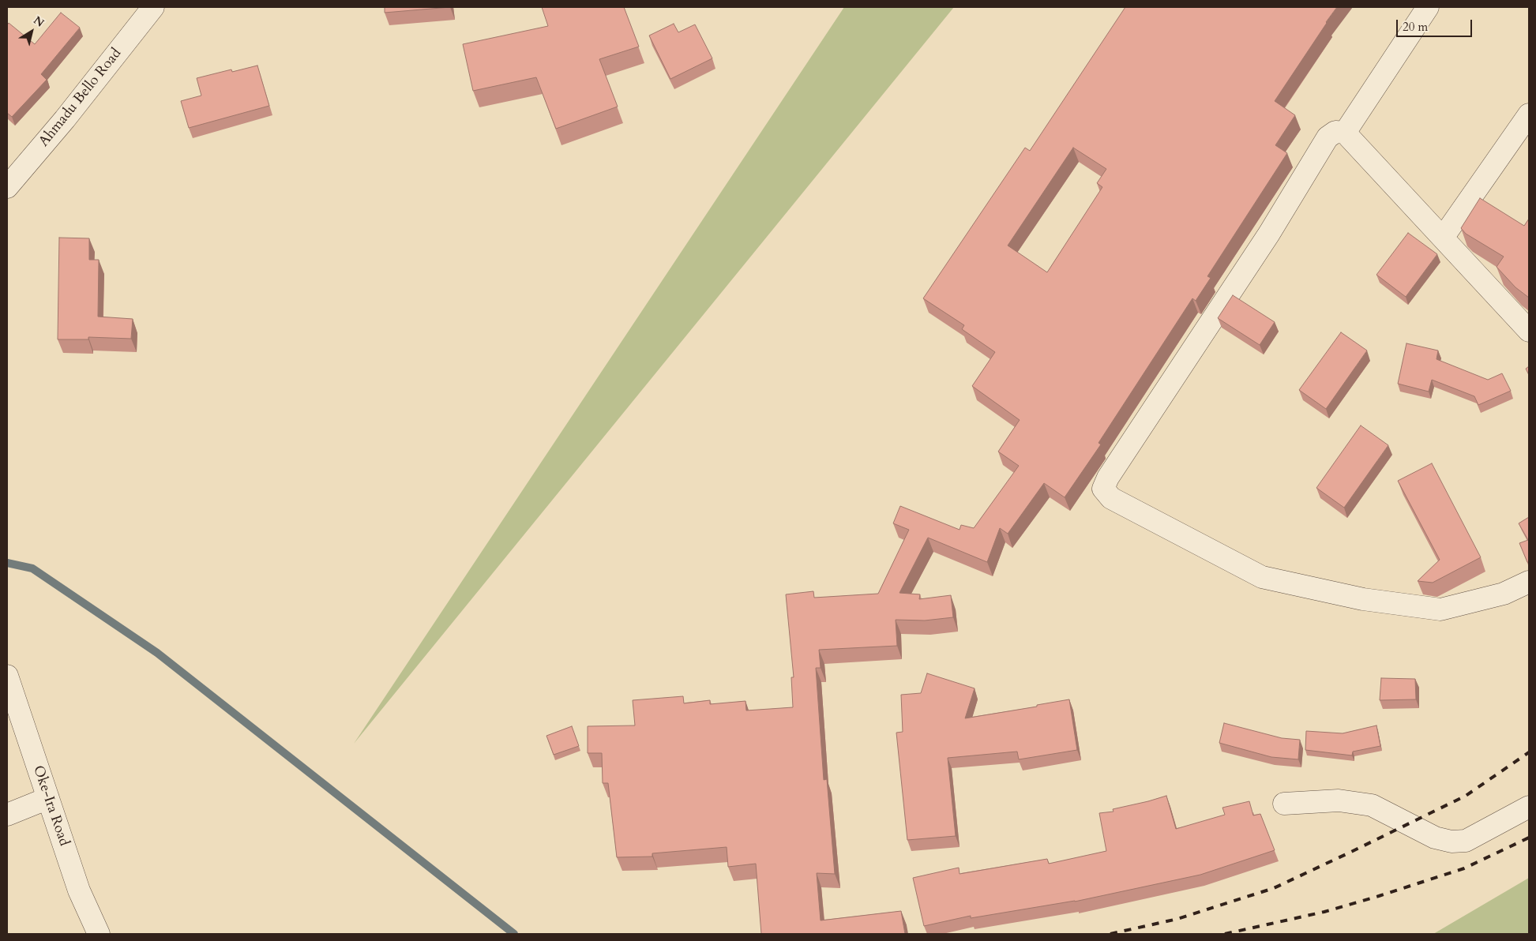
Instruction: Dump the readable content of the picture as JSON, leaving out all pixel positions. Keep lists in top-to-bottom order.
{
  "streets": {
    "street": ["Ahmadu Bello Road", "Oke-Ira Road"]
  },
  "scale_bar": "20 m",
  "north": "top right"
}
